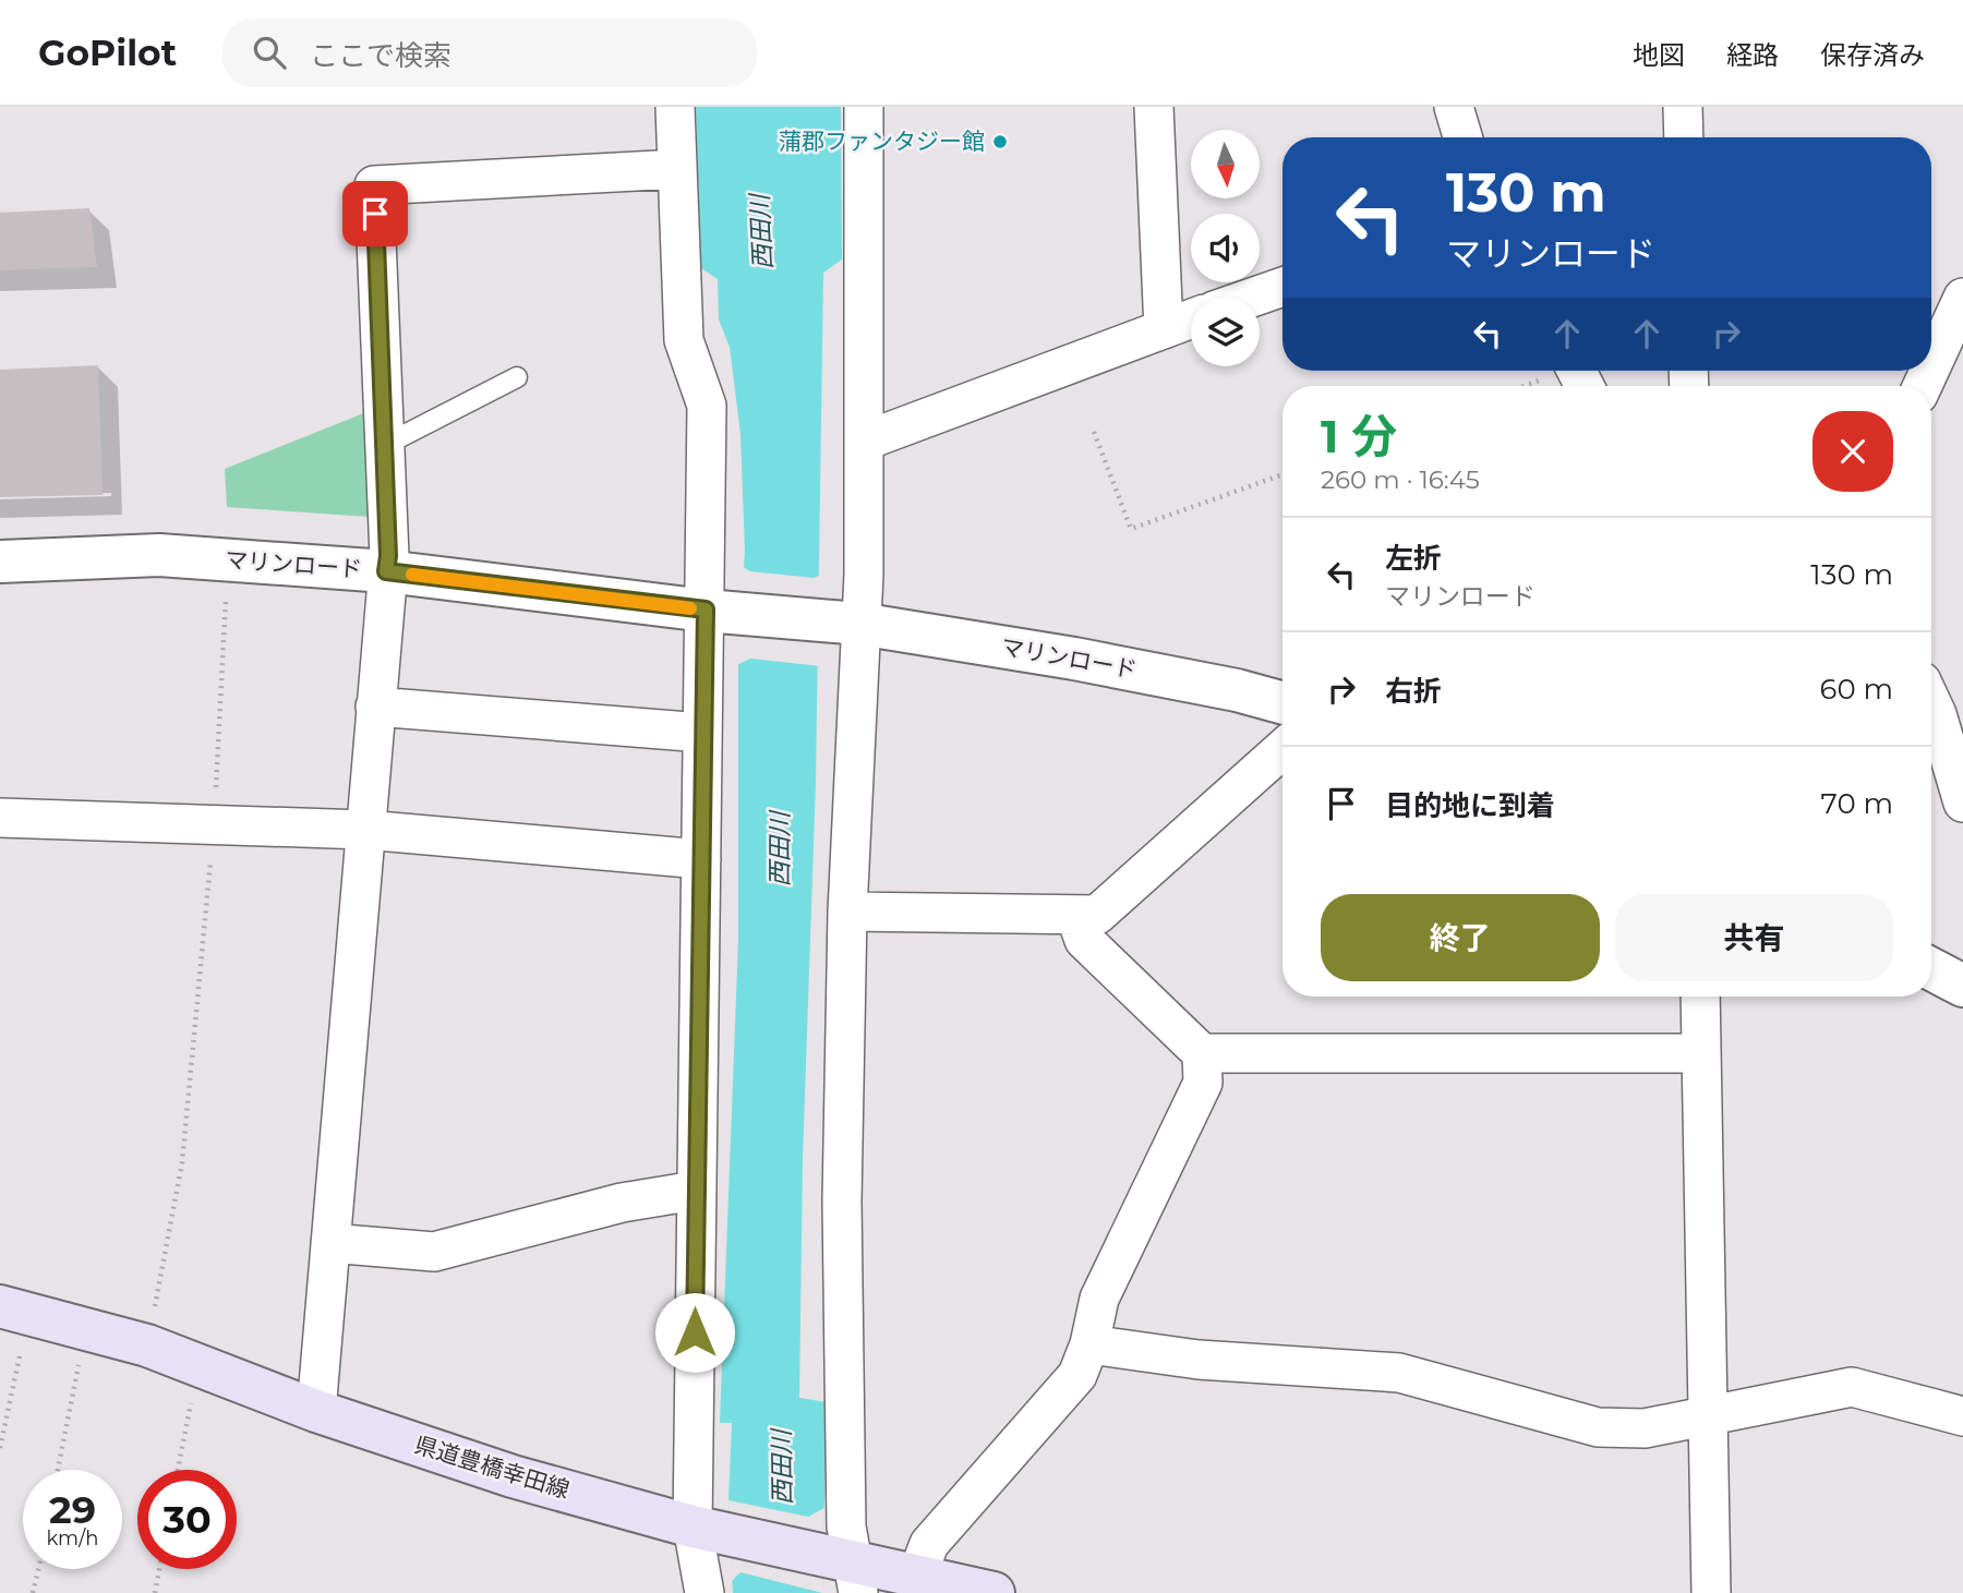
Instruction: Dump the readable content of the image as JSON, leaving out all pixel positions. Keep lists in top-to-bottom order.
{
  "streets": {
    "main road": ["県道豊橋幸田線"],
    "street": ["マリンロード"]
  },
  "water": ["西田川"],
  "places": ["蒲郡ファンタジー館"],
  "north": "bottom",
  "page": {
    "header": "GoPilot",
    "search": "ここで検索",
    "nav": ["地図", "経路", "保存済み"],
    "turn": ["130 m", "マリンロード"],
    "heading": ["1 分", "260 m · 16:45"],
    "list": [
      {
        "name": "左折",
        "note": "マリンロード",
        "value": "130 m"
      },
      {
        "name": "右折",
        "value": "60 m"
      },
      {
        "name": "目的地に到着",
        "value": "70 m"
      }
    ],
    "buttons": ["終了", "共有"],
    "speed": "29 km/h",
    "limit": "30"
  }
}
